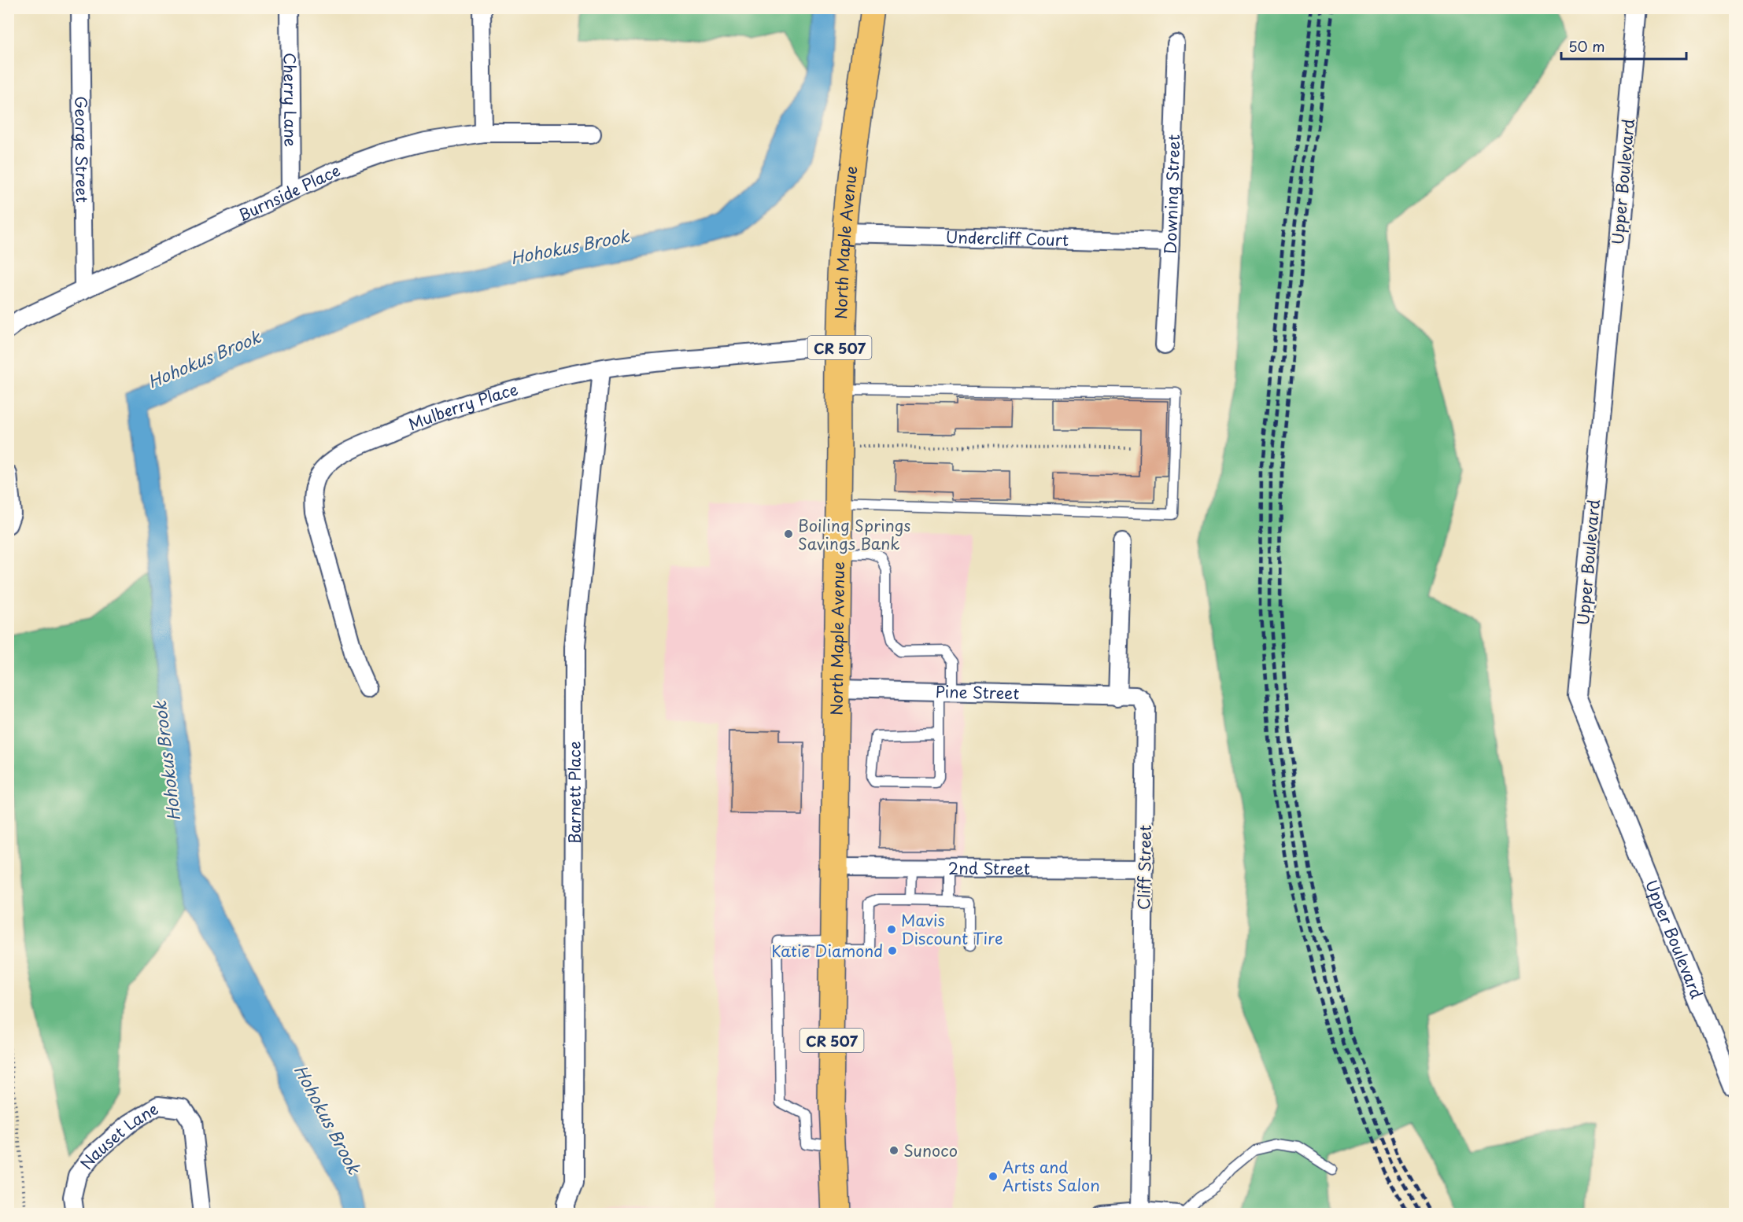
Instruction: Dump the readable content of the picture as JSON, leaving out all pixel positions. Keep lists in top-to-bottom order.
{
  "streets": {
    "main road": ["North Maple Avenue", "CR 507"],
    "street": [
      "Cherry Lane",
      "George Street",
      "Upper Boulevard",
      "Burnside Place",
      "Downing Street",
      "Undercliff Court",
      "Mulberry Place",
      "Pine Street",
      "Barnett Place",
      "Cliff Street",
      "2nd Street",
      "Nauset Lane"
    ]
  },
  "crossings": [
    ["Cherry Lane", "Burnside Place"],
    ["George Street", "Burnside Place"],
    ["Downing Street", "Undercliff Court"],
    ["Undercliff Court", "North Maple Avenue"],
    ["North Maple Avenue", "Mulberry Place"],
    ["North Maple Avenue", "Pine Street"],
    ["North Maple Avenue", "2nd Street"],
    ["Mulberry Place", "Barnett Place"],
    ["Pine Street", "Cliff Street"],
    ["Cliff Street", "2nd Street"]
  ],
  "water": ["Hohokus Brook"],
  "places": [
    "Boiling Springs Savings Bank",
    "Mavis Discount Tire",
    "Katie Diamond",
    "Sunoco",
    "Arts and Artists Salon"
  ],
  "scale_bar": "50 m"
}
